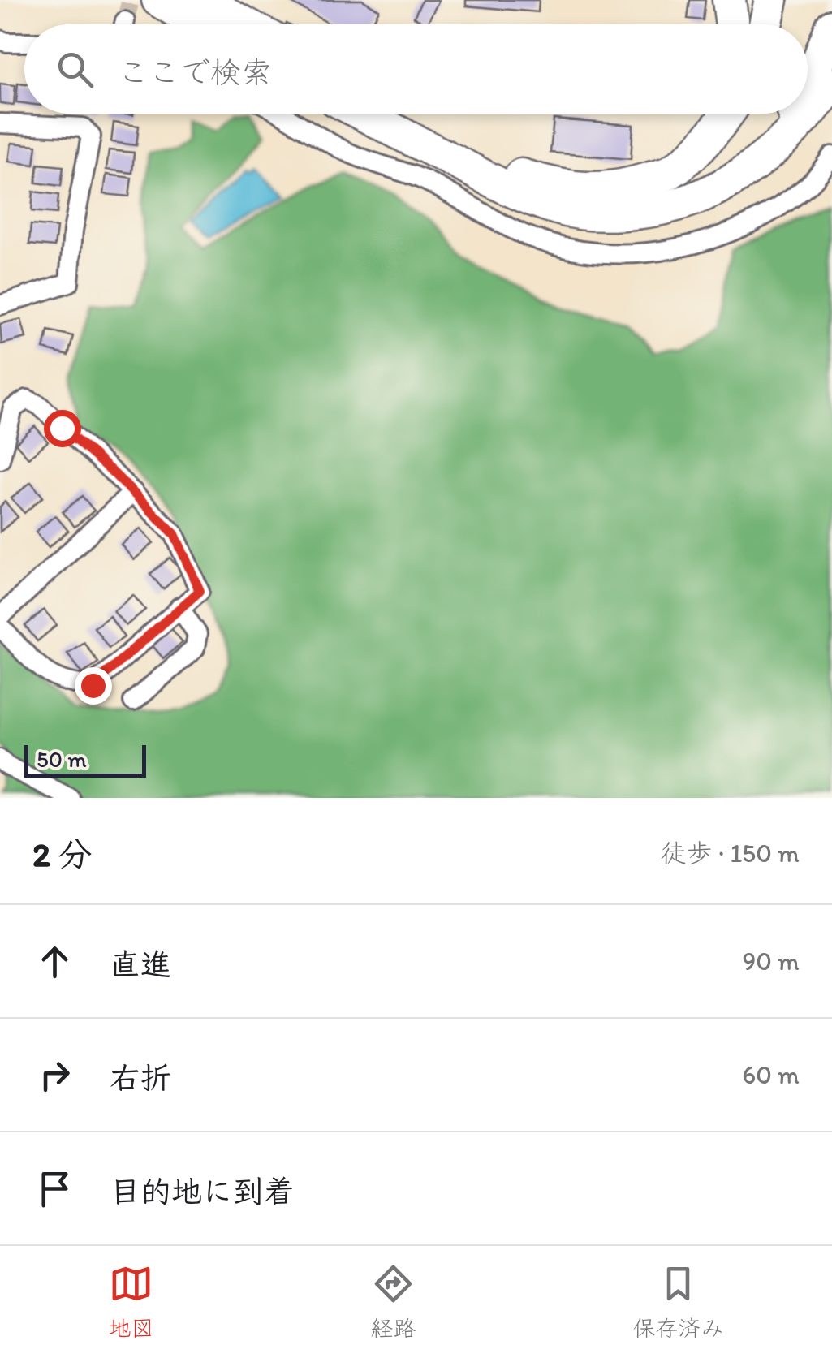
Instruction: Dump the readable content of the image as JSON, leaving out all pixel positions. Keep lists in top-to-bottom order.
{
  "scale_bar": "50 m",
  "page": {
    "search": "ここで検索",
    "scale": "50 m",
    "heading": ["2 分", "徒歩 · 150 m"],
    "list": [
      ["直進", "90 m"],
      ["右折", "60 m"],
      "目的地に到着"
    ],
    "nav": ["地図", "経路", "保存済み"]
  }
}
